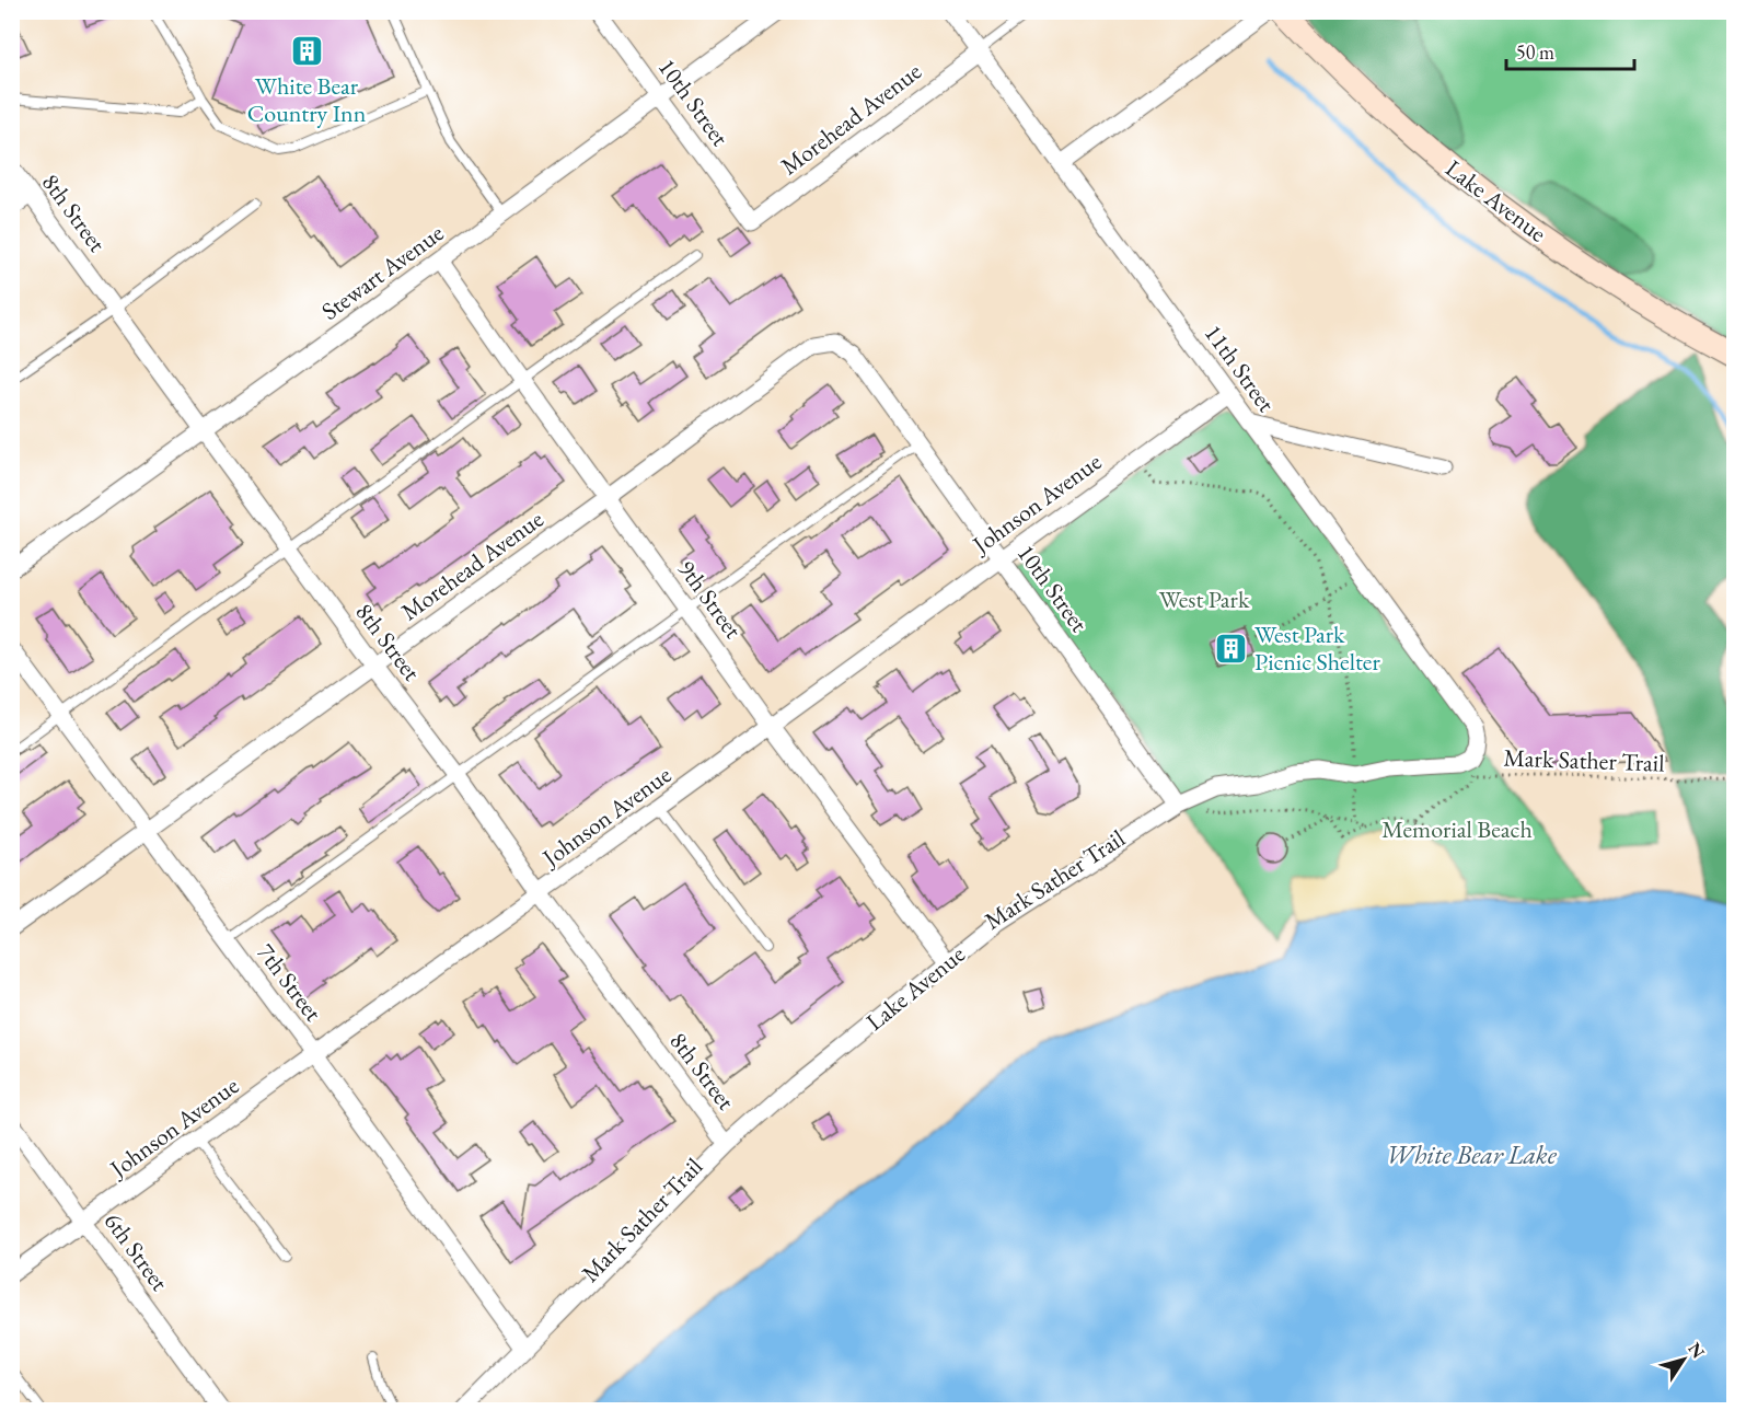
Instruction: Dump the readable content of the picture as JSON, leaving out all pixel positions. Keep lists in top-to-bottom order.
{
  "streets": {
    "main road": ["Lake Avenue"],
    "street": [
      "10th Street",
      "Morehead Avenue",
      "8th Street",
      "Stewart Avenue",
      "11th Street",
      "Johnson Avenue",
      "9th Street",
      "7th Street",
      "6th Street"
    ],
    "path": ["Mark Sather Trail"]
  },
  "crossings": [
    ["10th Street", "Morehead Avenue"],
    ["10th Street", "Lake Avenue"],
    ["10th Street", "Stewart Avenue"],
    ["10th Street", "Johnson Avenue"],
    ["Morehead Avenue", "8th Street"],
    ["Morehead Avenue", "11th Street"],
    ["Morehead Avenue", "9th Street"],
    ["Morehead Avenue", "7th Street"],
    ["Lake Avenue", "8th Street"],
    ["Lake Avenue", "11th Street"],
    ["Lake Avenue", "9th Street"],
    ["Lake Avenue", "Mark Sather Trail"],
    ["Lake Avenue", "7th Street"],
    ["8th Street", "Stewart Avenue"],
    ["8th Street", "Johnson Avenue"],
    ["Stewart Avenue", "9th Street"],
    ["11th Street", "Johnson Avenue"],
    ["11th Street", "Mark Sather Trail"],
    ["Johnson Avenue", "9th Street"],
    ["Johnson Avenue", "7th Street"],
    ["Johnson Avenue", "6th Street"]
  ],
  "water": ["White Bear Lake"],
  "parks": ["West Park", "Memorial Beach"],
  "places": {
    "building": ["White Bear Country Inn", "West Park Picnic Shelter"]
  },
  "scale_bar": "50 m",
  "north": "top right"
}
